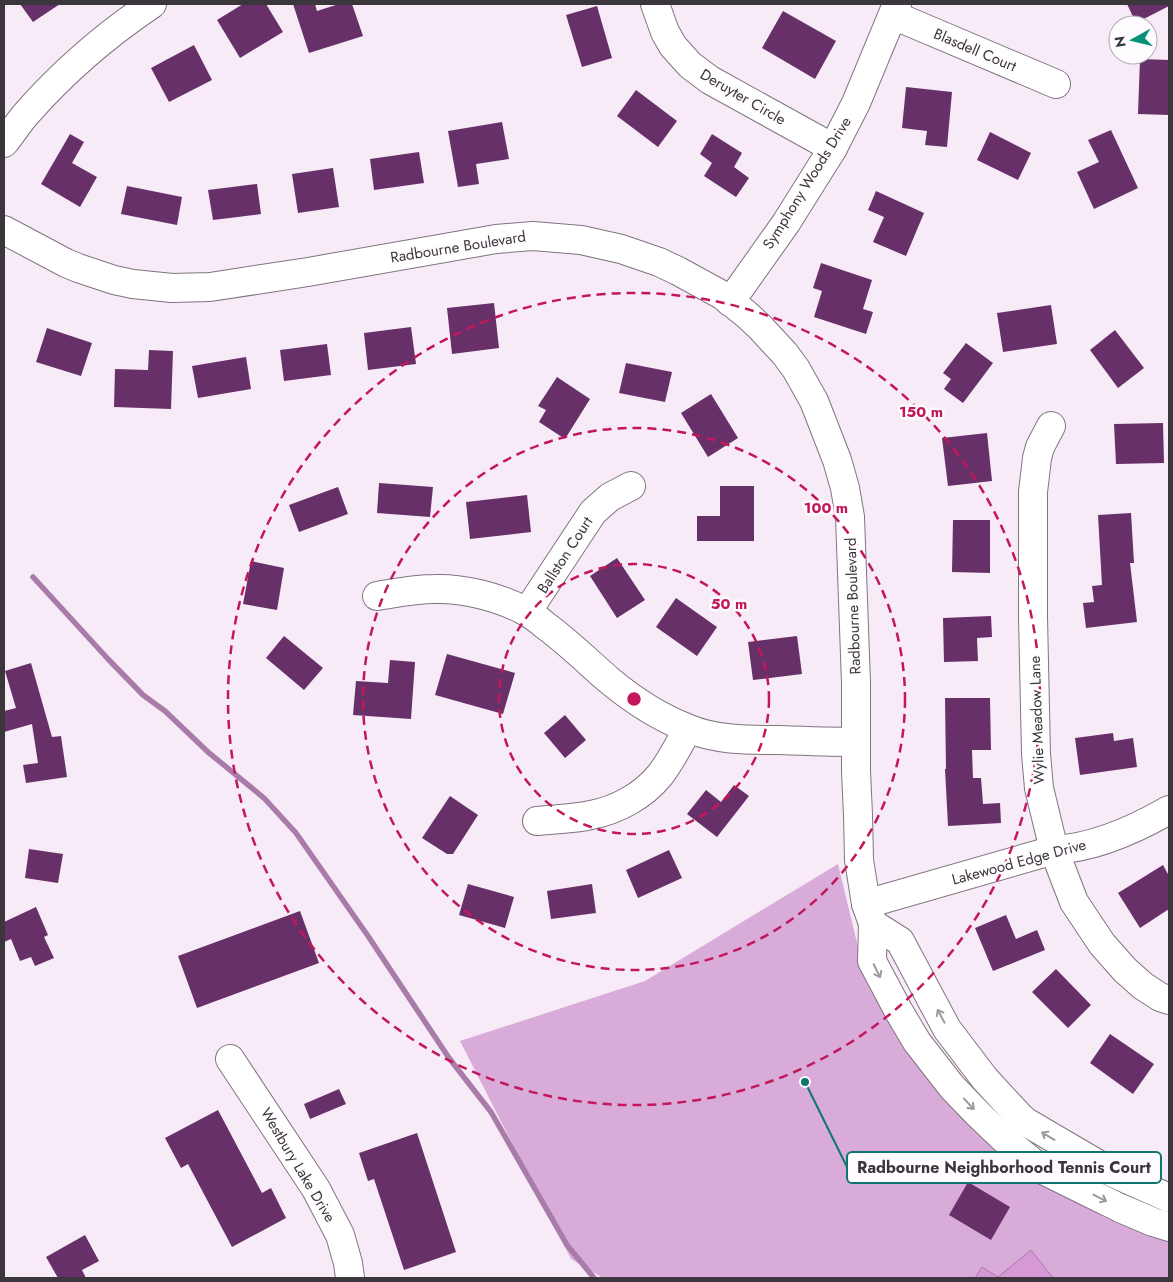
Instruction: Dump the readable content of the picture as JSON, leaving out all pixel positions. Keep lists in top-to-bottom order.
{
  "streets": {
    "street": [
      "Blasdell Court",
      "Deruyter Circle",
      "Symphony Woods Drive",
      "Radbourne Boulevard",
      "Ballston Court",
      "Wylie Meadow Lane",
      "Lakewood Edge Drive",
      "Westbury Lake Drive"
    ]
  },
  "crossings": [
    ["Blasdell Court", "Symphony Woods Drive"],
    ["Deruyter Circle", "Symphony Woods Drive"],
    ["Symphony Woods Drive", "Radbourne Boulevard"],
    ["Radbourne Boulevard", "Lakewood Edge Drive"],
    ["Wylie Meadow Lane", "Lakewood Edge Drive"]
  ],
  "places": ["Radbourne Neighborhood Tennis Court"],
  "north": "left",
  "rings": ["150 m", "100 m", "50 m"]
}
